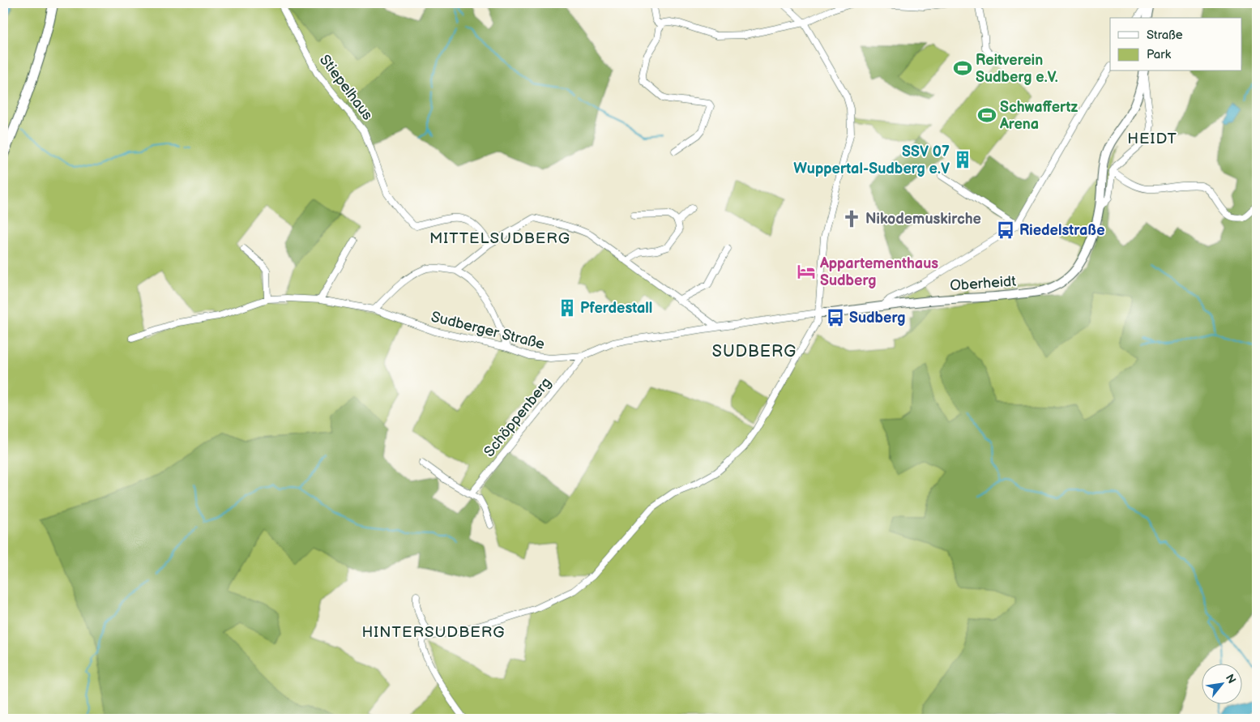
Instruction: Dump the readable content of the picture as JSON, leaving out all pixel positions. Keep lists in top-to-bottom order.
{
  "streets": {
    "street": [
      "Stiepelhaus",
      "Oberheidt",
      "Sudberger Straße",
      "Schöppenberg"
    ]
  },
  "crossings": [
    ["Oberheidt", "Sudberger Straße"],
    ["Sudberger Straße", "Schöppenberg"]
  ],
  "districts": [
    "HEIDT",
    "MITTELSUDBERG",
    "SUDBERG",
    "HINTERSUDBERG"
  ],
  "places": {
    "sports": ["Reitverein Sudberg e.V.", "Schwaffertz Arena"],
    "building": ["SSV 07 Wuppertal-Sudberg e.V", "Pferdestall"],
    "church": ["Nikodemuskirche"],
    "bus stop": ["Riedelstraße", "Sudberg"],
    "hotel": ["Appartementhaus Sudberg"]
  },
  "legend": ["Straße", "Park"],
  "north": "top right"
}
